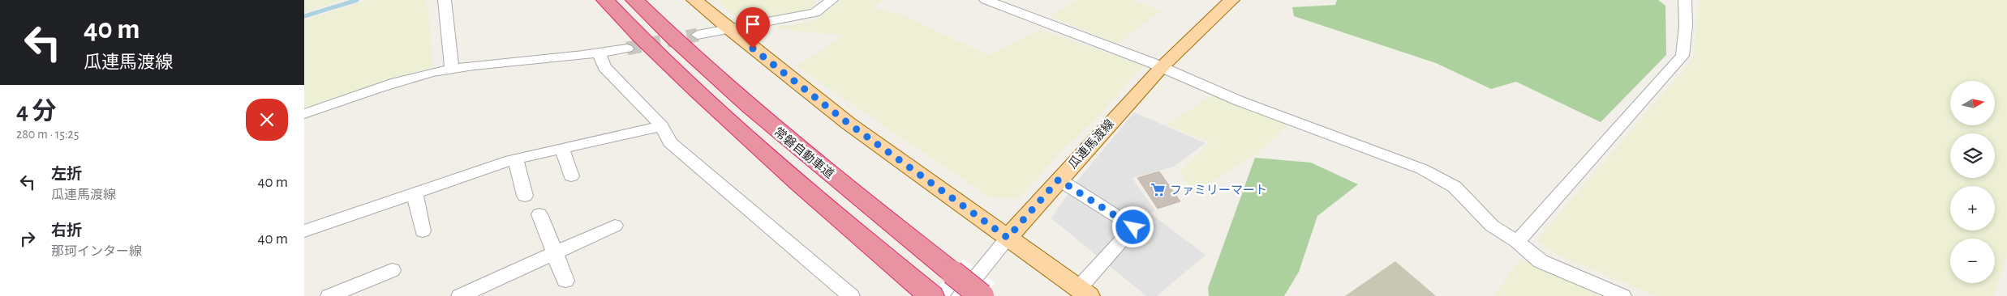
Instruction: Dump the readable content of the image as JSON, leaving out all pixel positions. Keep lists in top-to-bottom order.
{
  "streets": {
    "highway": ["常磐自動車道"],
    "main road": ["瓜連馬渡線"]
  },
  "places": {
    "supermarket": ["ファミリーマート"]
  },
  "north": "right",
  "page": {
    "turn": ["40 m", "瓜連馬渡線"],
    "map_buttons": ["+", "−"],
    "heading": ["4 分", "280 m · 15:25"],
    "list": [
      {
        "name": "左折",
        "note": "瓜連馬渡線",
        "value": "40 m"
      },
      {
        "name": "右折",
        "note": "那珂インター線",
        "value": "40 m"
      }
    ]
  }
}
